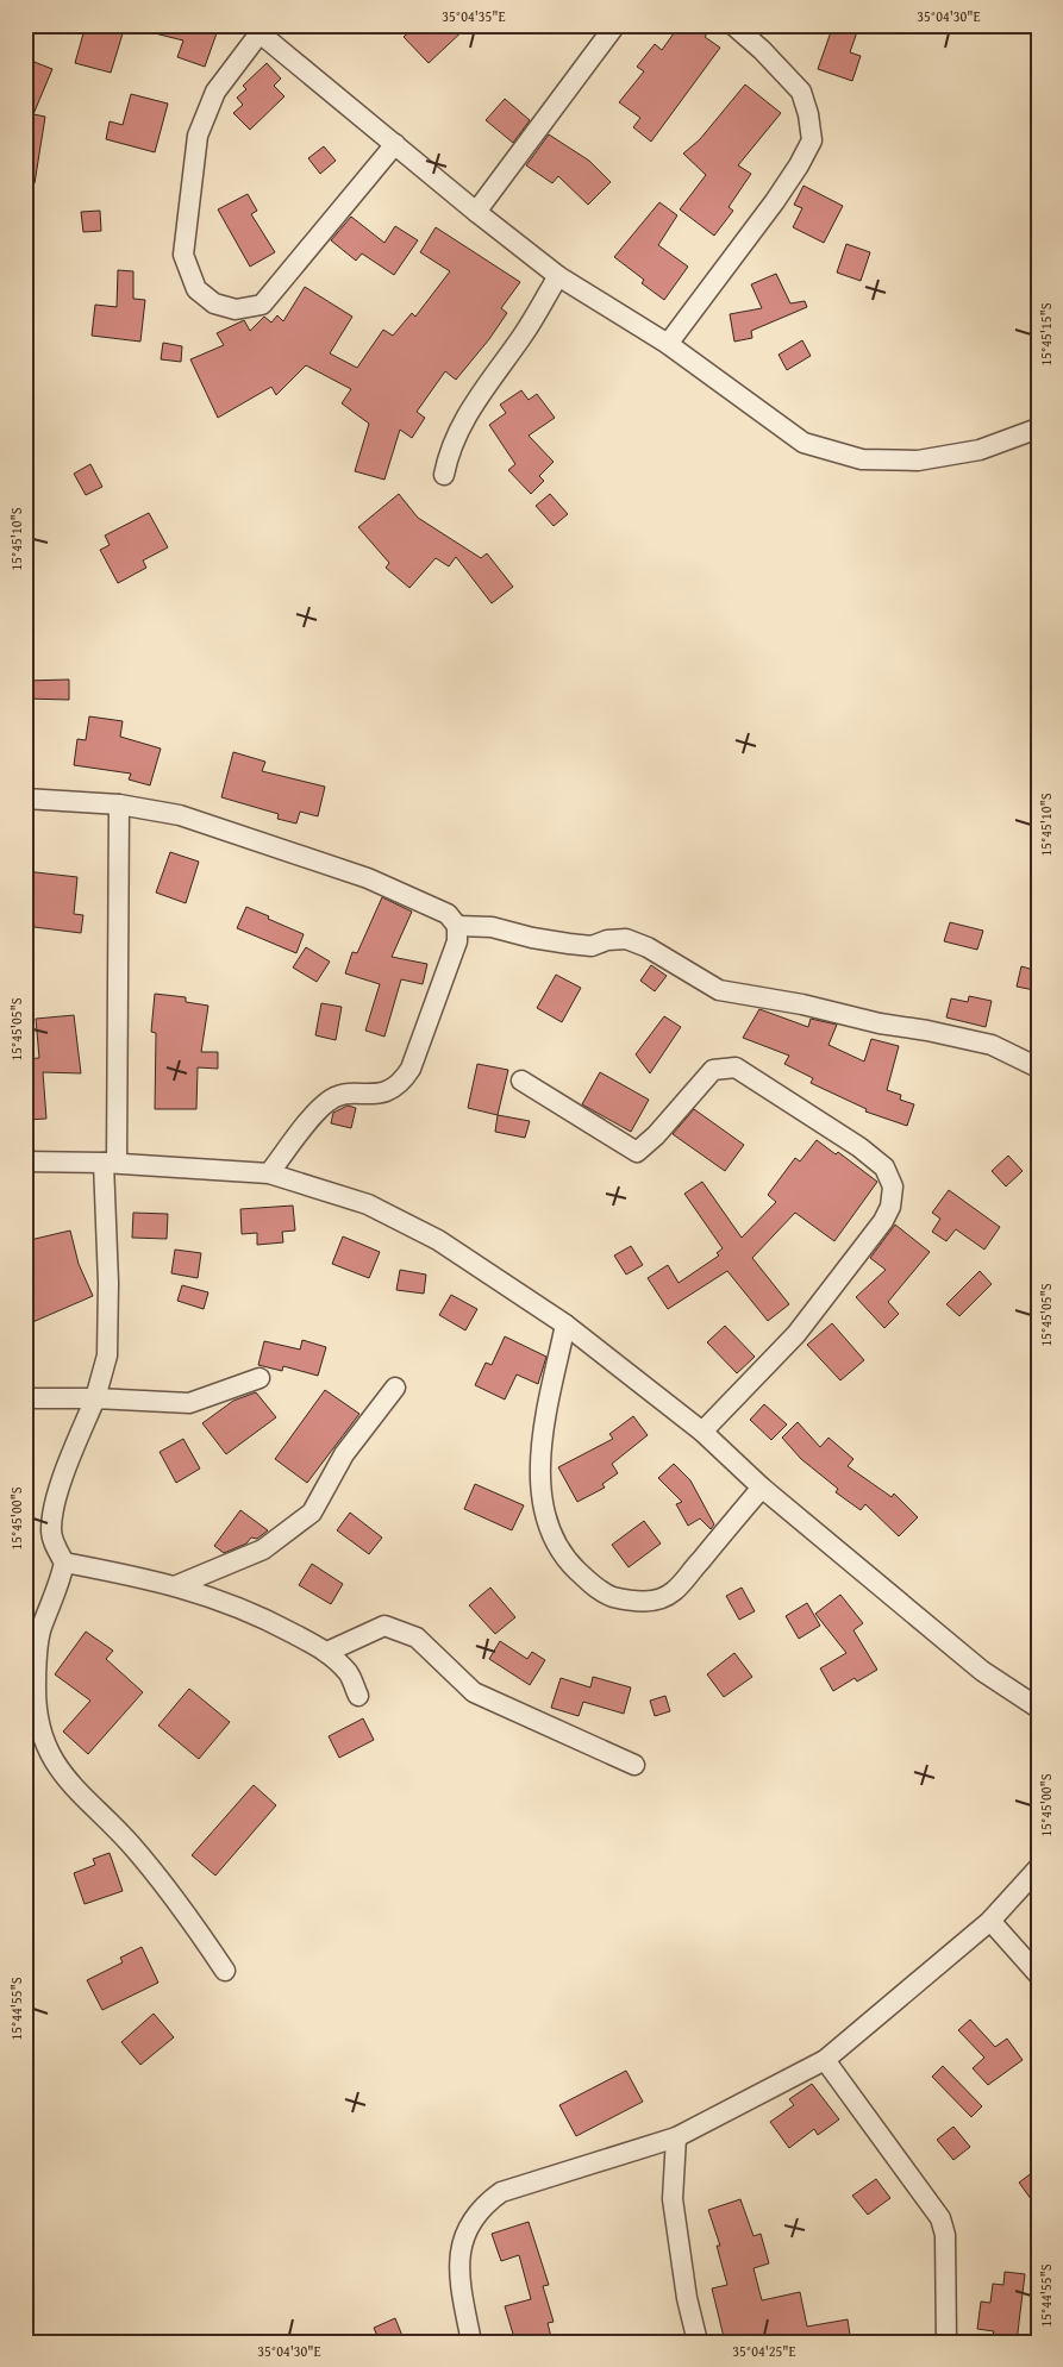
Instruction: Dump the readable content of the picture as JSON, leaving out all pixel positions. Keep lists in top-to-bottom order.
{
  "coordinates": [
    "35°04'35\"E",
    "35°04'30\"E",
    "15°45'15\"S",
    "15°45'10\"S",
    "15°45'05\"S",
    "15°45'00\"S",
    "15°44'55\"S",
    "35°04'25\"E"
  ]
}
